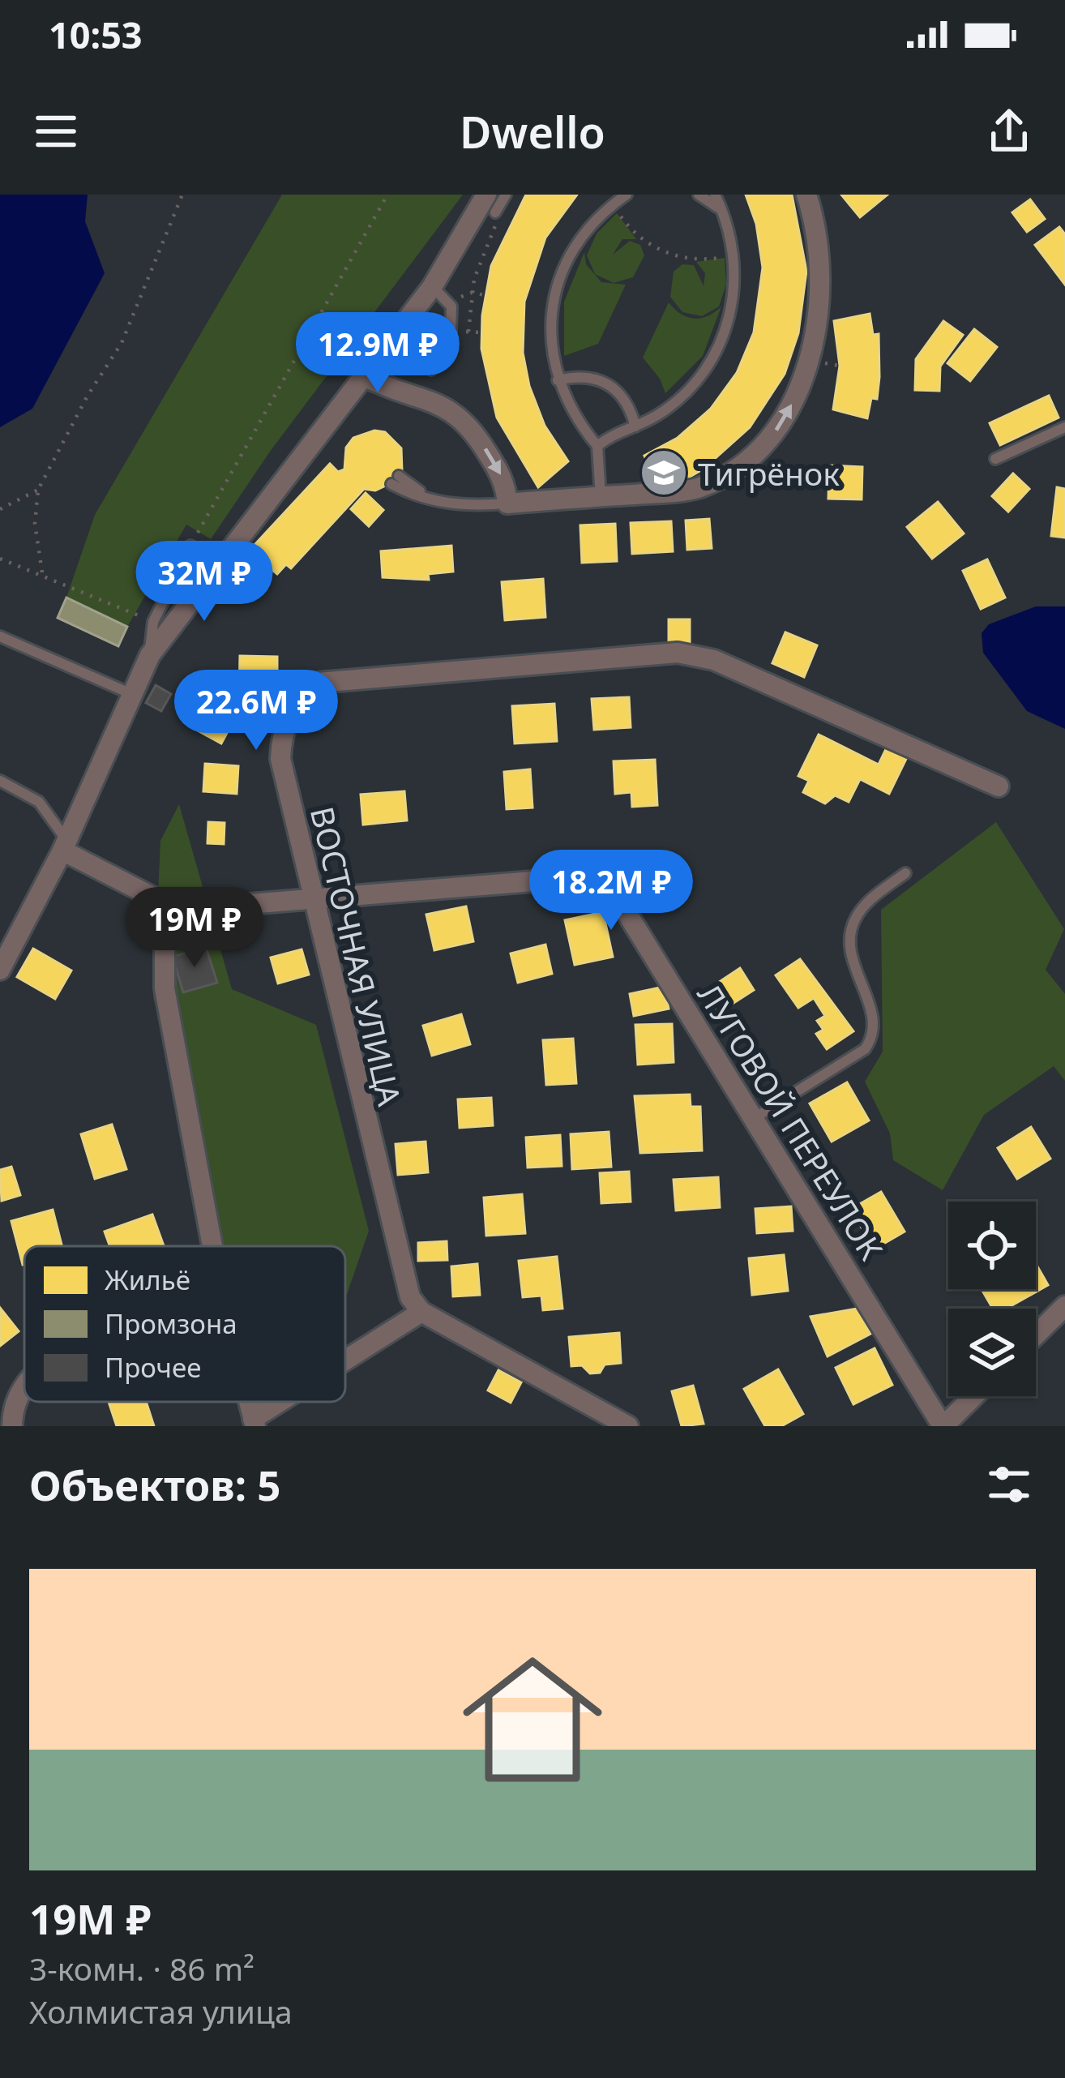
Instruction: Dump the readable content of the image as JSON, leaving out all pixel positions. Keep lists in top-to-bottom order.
{
  "streets": {
    "street": ["ВОСТОЧНАЯ УЛИЦА", "ЛУГОВОЙ ПЕРЕУЛОК"]
  },
  "crossings": [
    ["ВОСТОЧНАЯ УЛИЦА", "ЛУГОВОЙ ПЕРЕУЛОК"]
  ],
  "places": {
    "school or university": ["Тигрёнок"]
  },
  "legend": ["Жильё", "Промзона", "Прочее"],
  "page": {
    "status": "10:53",
    "header": "Dwello",
    "price": [
      "12.9M ₽",
      "32M ₽",
      "22.6M ₽",
      "18.2M ₽",
      "19M ₽"
    ],
    "heading": "Объектов: 5",
    "list": [
      {
        "name": "19M ₽",
        "note": "3-комн. · 86 m² · Холмистая улица"
      }
    ]
  }
}
